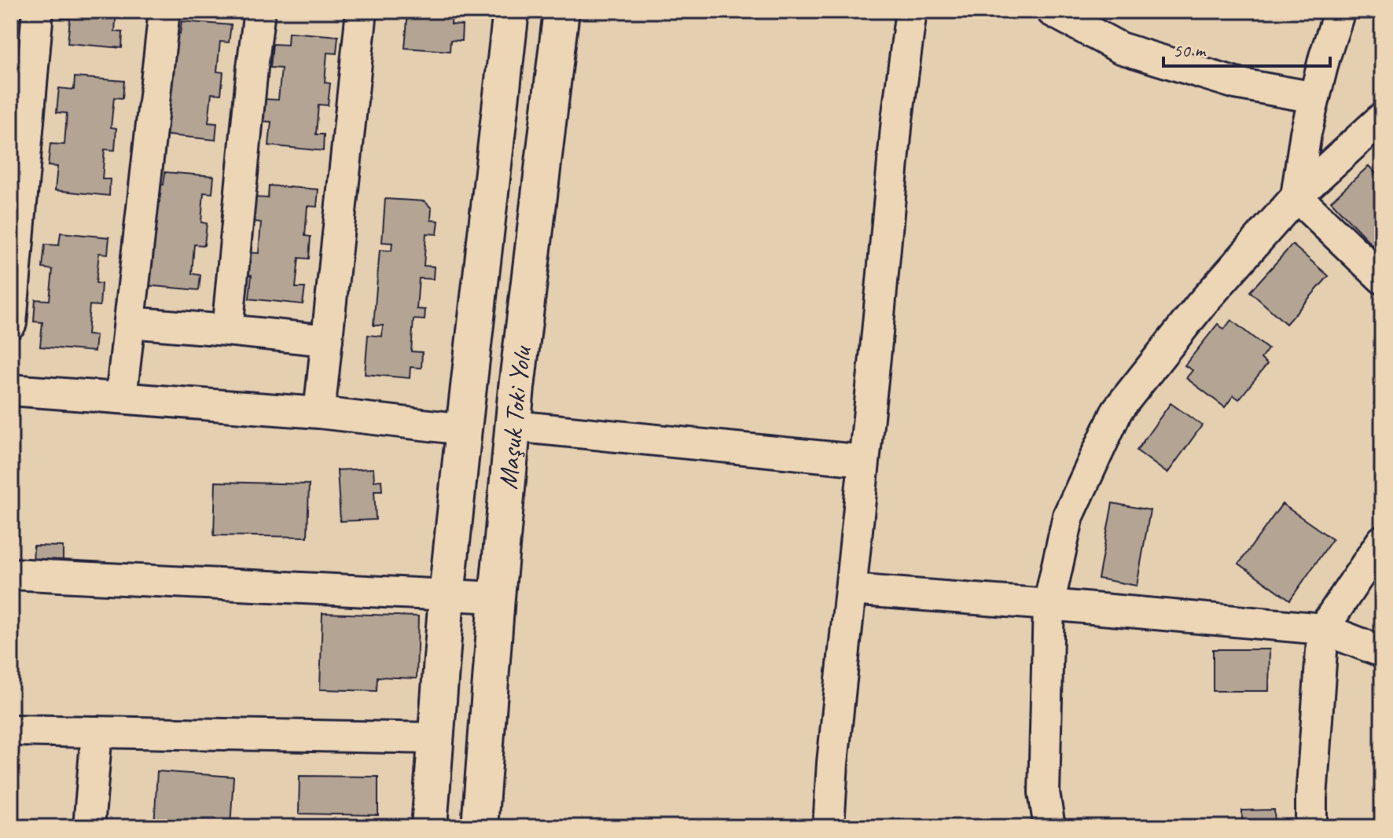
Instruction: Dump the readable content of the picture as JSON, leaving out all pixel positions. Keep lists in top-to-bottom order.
{
  "streets": {
    "main road": ["Maşuk Toki Yolu"]
  },
  "scale_bar": "50 m"
}
